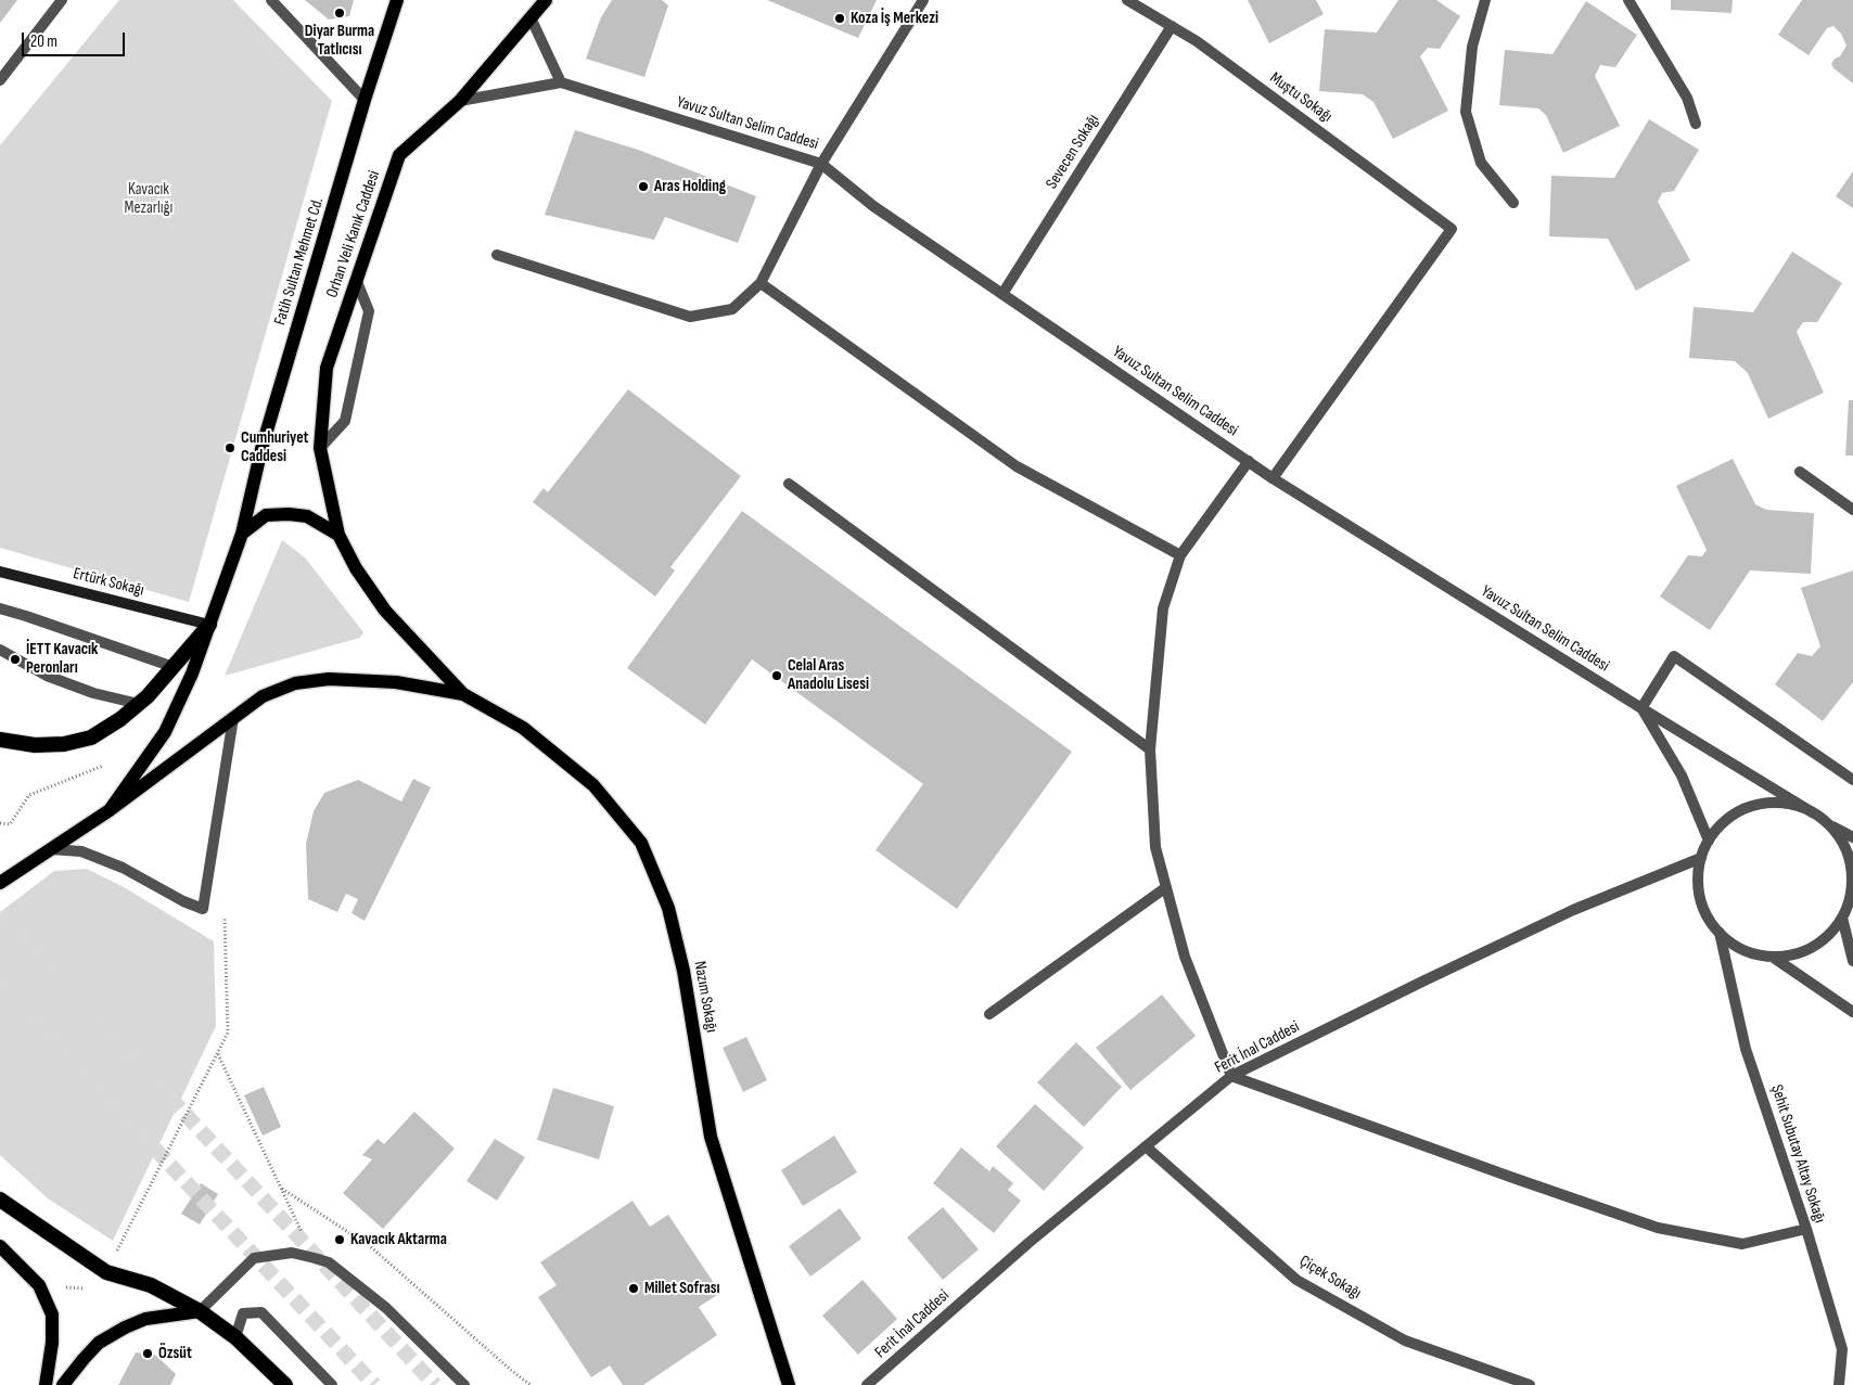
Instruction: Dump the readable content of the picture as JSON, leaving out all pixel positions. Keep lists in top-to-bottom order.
{
  "streets": {
    "main road": [
      "Orhan Veli Kanık Caddesi",
      "Fatih Sultan Mehmet Cd.",
      "Ertürk Sokağı",
      "Nazım Sokağı"
    ],
    "street": [
      "Muştu Sokağı",
      "Yavuz Sultan Selim Caddesi",
      "Sevecen Sokağı",
      "Ferit İnal Caddesi",
      "Şehit Subutay Altay Sokağı",
      "Çiçek Sokağı"
    ]
  },
  "crossings": [
    ["Muştu Sokağı", "Yavuz Sultan Selim Caddesi"],
    ["Muştu Sokağı", "Sevecen Sokağı"],
    ["Yavuz Sultan Selim Caddesi", "Sevecen Sokağı"],
    ["Yavuz Sultan Selim Caddesi", "Ferit İnal Caddesi"],
    ["Yavuz Sultan Selim Caddesi", "Şehit Subutay Altay Sokağı"],
    ["Orhan Veli Kanık Caddesi", "Nazım Sokağı"],
    ["Fatih Sultan Mehmet Cd.", "Ertürk Sokağı"],
    ["Ferit İnal Caddesi", "Şehit Subutay Altay Sokağı"],
    ["Ferit İnal Caddesi", "Çiçek Sokağı"]
  ],
  "parks": ["Kavacık Mezarlığı"],
  "places": [
    "Diyar Burma Tatlıcısı",
    "Koza İş Merkezi",
    "Aras Holding",
    "Cumhuriyet Caddesi",
    "İETT Kavacık Peronları",
    "Celal Aras Anadolu Lisesi",
    "Kavacık Aktarma",
    "Millet Sofrası",
    "Özsüt"
  ],
  "scale_bar": "20 m"
}
